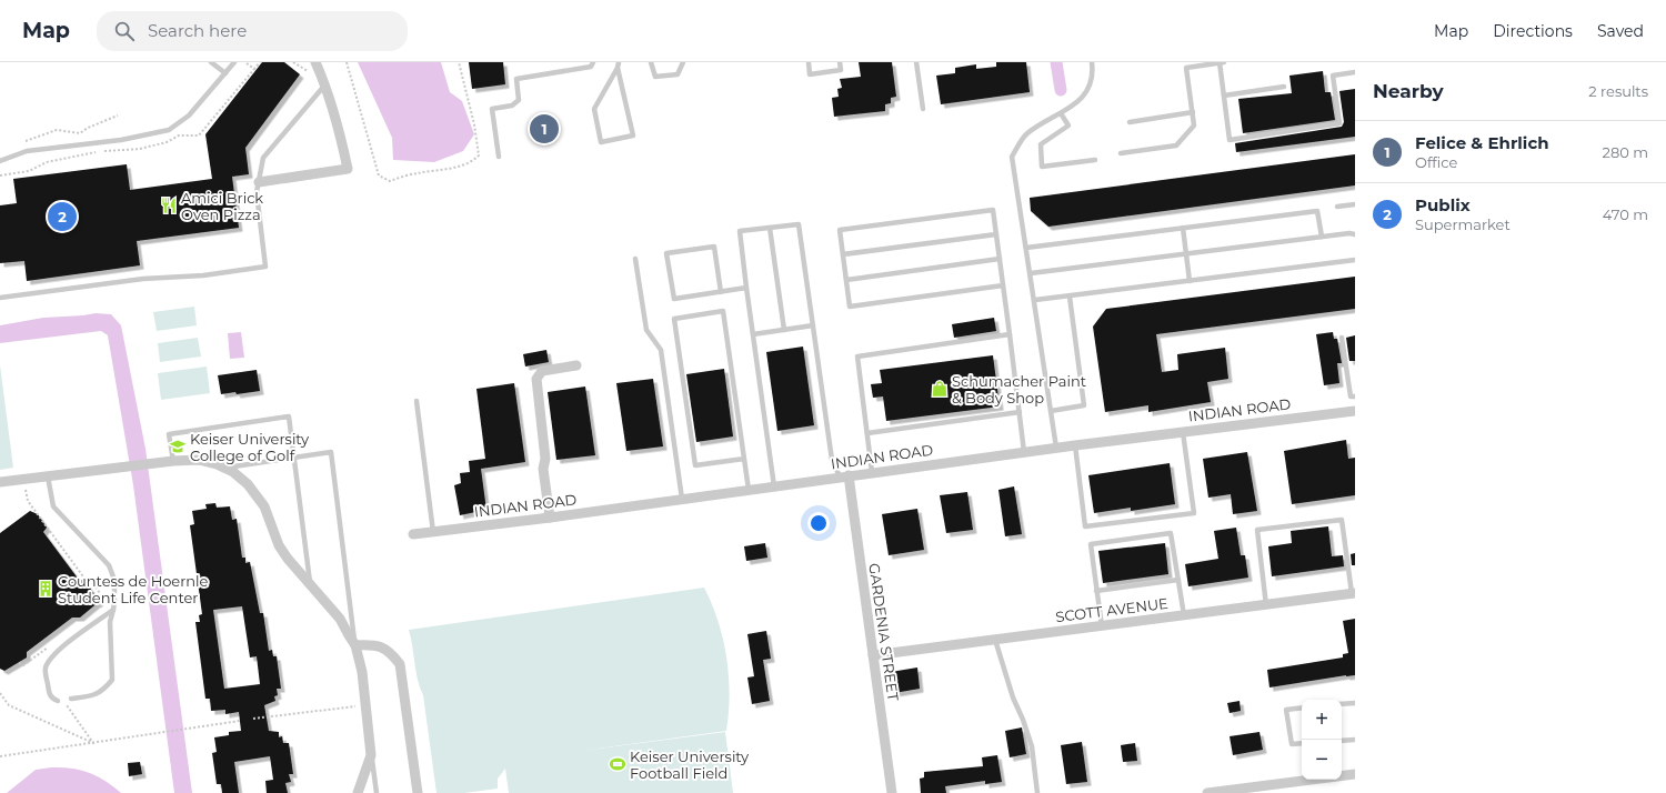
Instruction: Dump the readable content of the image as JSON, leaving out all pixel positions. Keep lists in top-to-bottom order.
{
  "streets": {
    "street": ["INDIAN ROAD", "SCOTT AVENUE", "GARDENIA STREET"]
  },
  "crossings": [
    ["INDIAN ROAD", "GARDENIA STREET"],
    ["SCOTT AVENUE", "GARDENIA STREET"]
  ],
  "places": {
    "restaurant": ["Amici Brick Oven Pizza"],
    "shop": ["Schumacher Paint & Body Shop"],
    "school or university": ["Keiser University College of Golf"],
    "building": ["Countess de Hoernle Student Life Center"],
    "sports": ["Keiser University Football Field"]
  },
  "page": {
    "header": "Map",
    "search": "Search here",
    "nav": ["Map", "Directions", "Saved"],
    "heading": ["Nearby", "2 results"],
    "pins": ["1", "2"],
    "list": [
      {
        "mark": "1",
        "name": "Felice & Ehrlich",
        "note": "Office",
        "value": "280 m"
      },
      {
        "mark": "2",
        "name": "Publix",
        "note": "Supermarket",
        "value": "470 m"
      }
    ],
    "map_buttons": ["+", "−"]
  }
}
